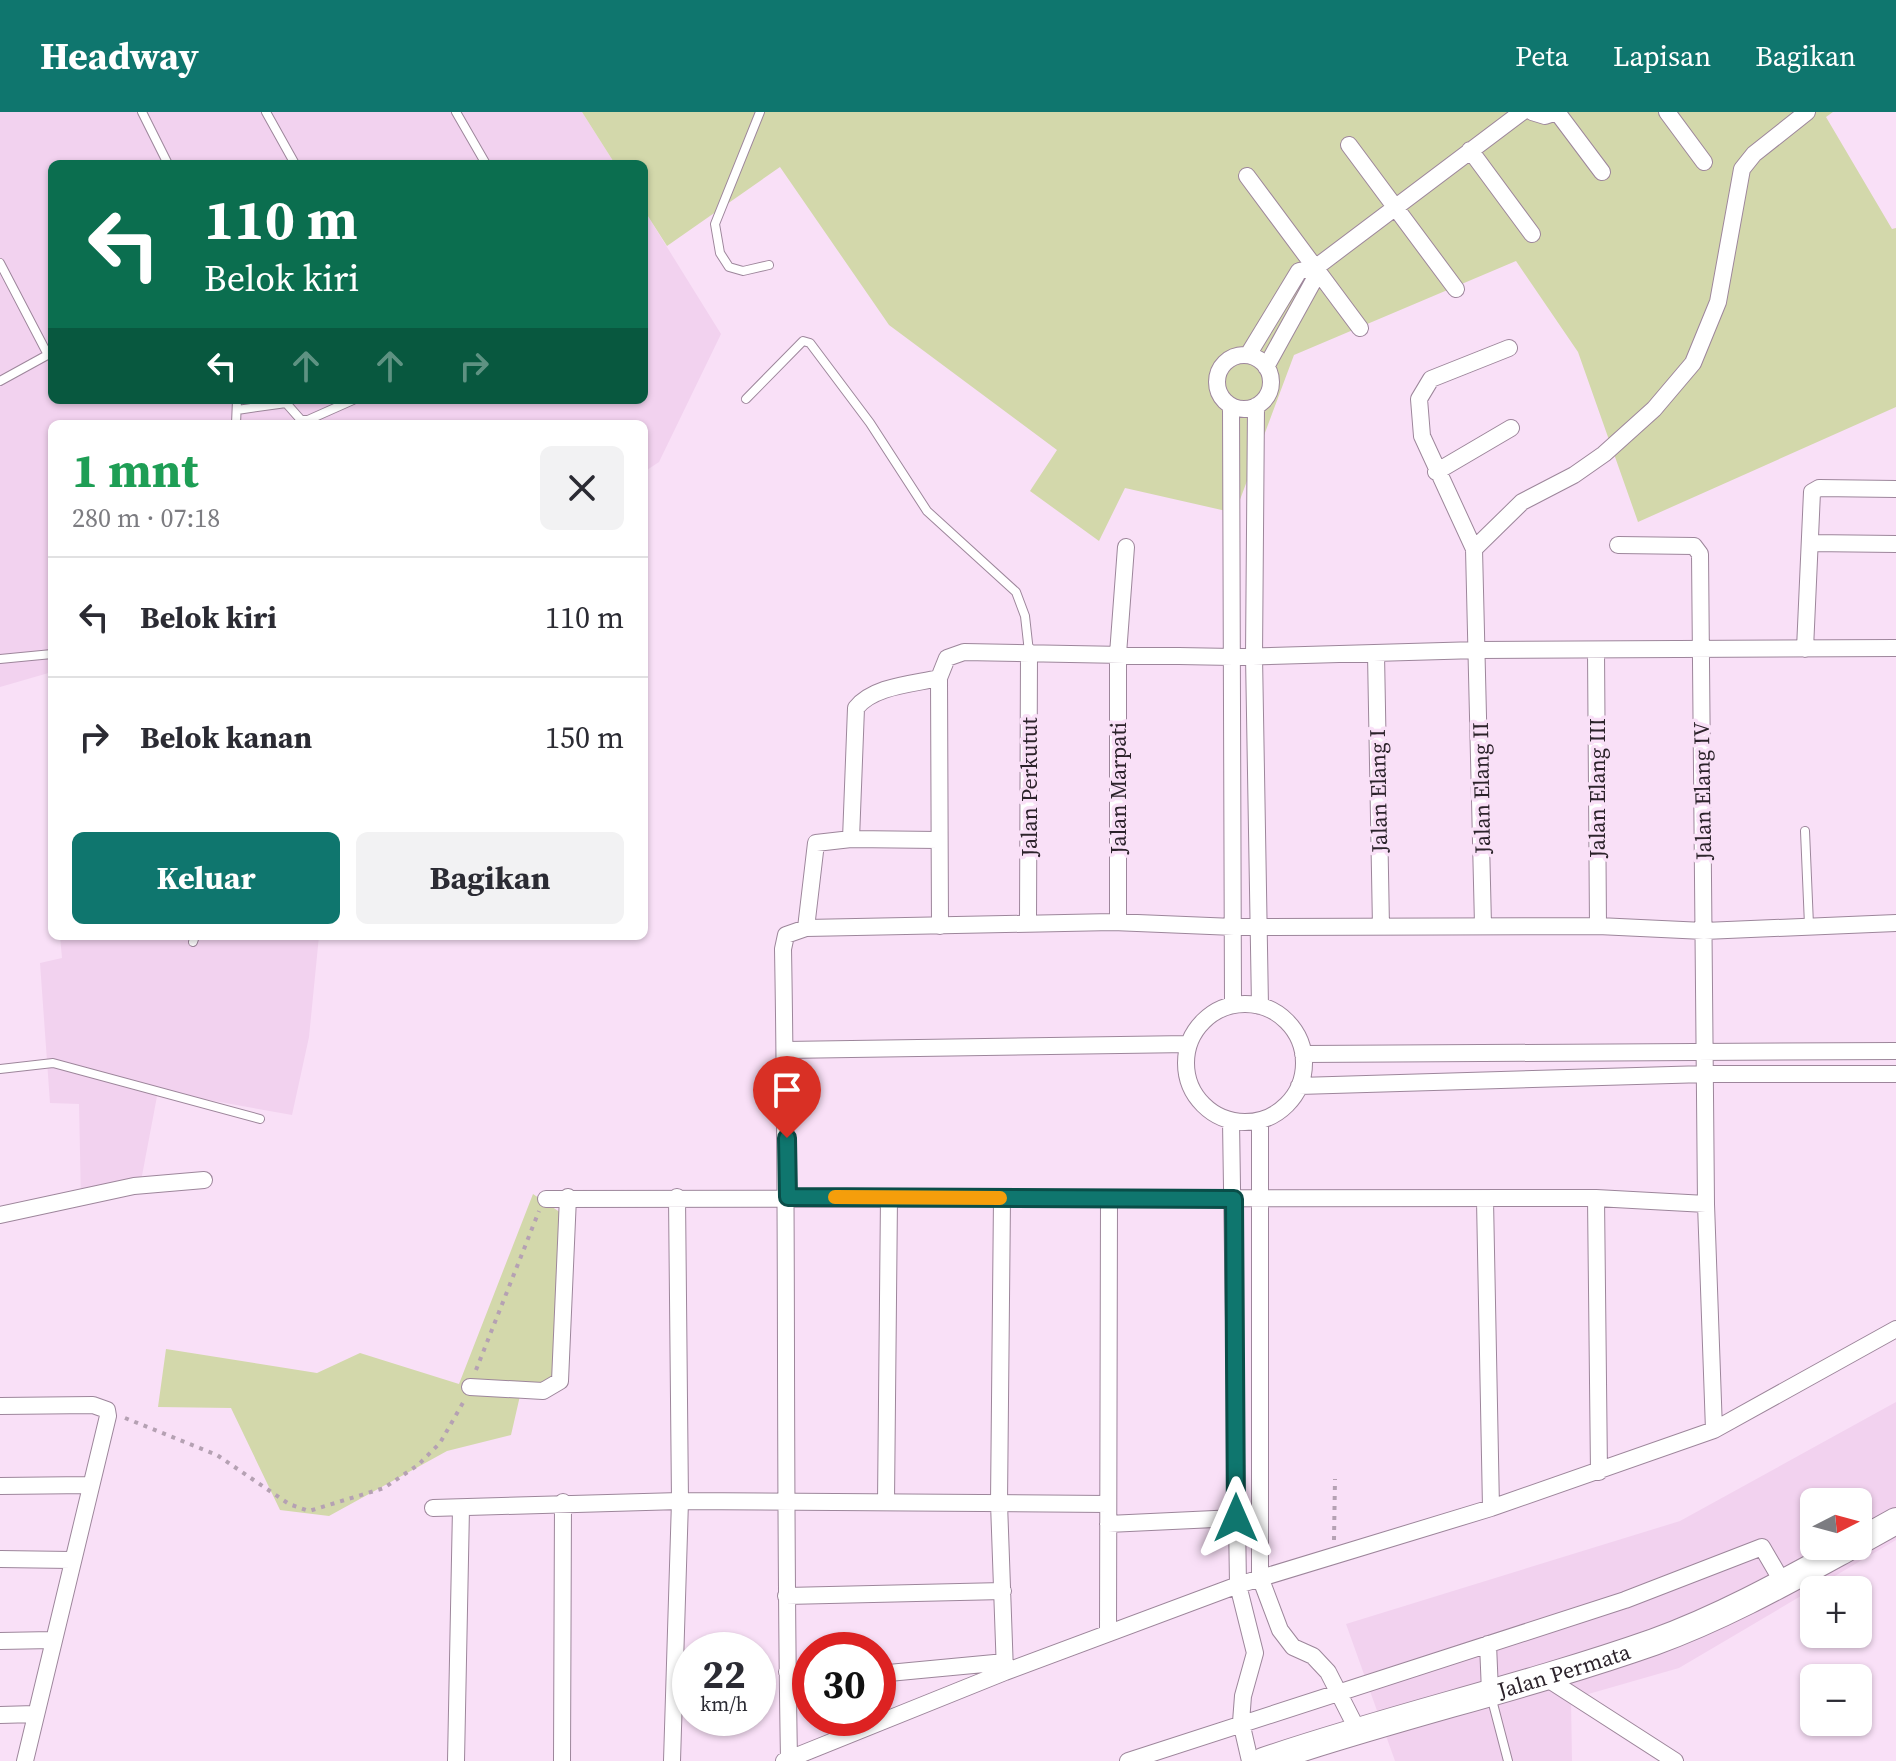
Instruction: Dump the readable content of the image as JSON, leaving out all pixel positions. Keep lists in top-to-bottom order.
{
  "streets": {
    "main road": ["Jalan Permata"],
    "street": [
      "Jalan Perkutut",
      "Jalan Marpati",
      "Jalan Elang II",
      "Jalan Elang III",
      "Jalan Elang I",
      "Jalan Elang IV"
    ]
  },
  "north": "right",
  "page": {
    "header": "Headway",
    "nav": ["Peta", "Lapisan", "Bagikan"],
    "turn": ["110 m", "Belok kiri"],
    "heading": ["1 mnt", "280 m · 07:18"],
    "list": [
      {
        "name": "Belok kiri",
        "value": "110 m"
      },
      {
        "name": "Belok kanan",
        "value": "150 m"
      }
    ],
    "buttons": ["Keluar", "Bagikan"],
    "map_buttons": ["+", "−"],
    "speed": "22 km/h",
    "limit": "30"
  }
}
